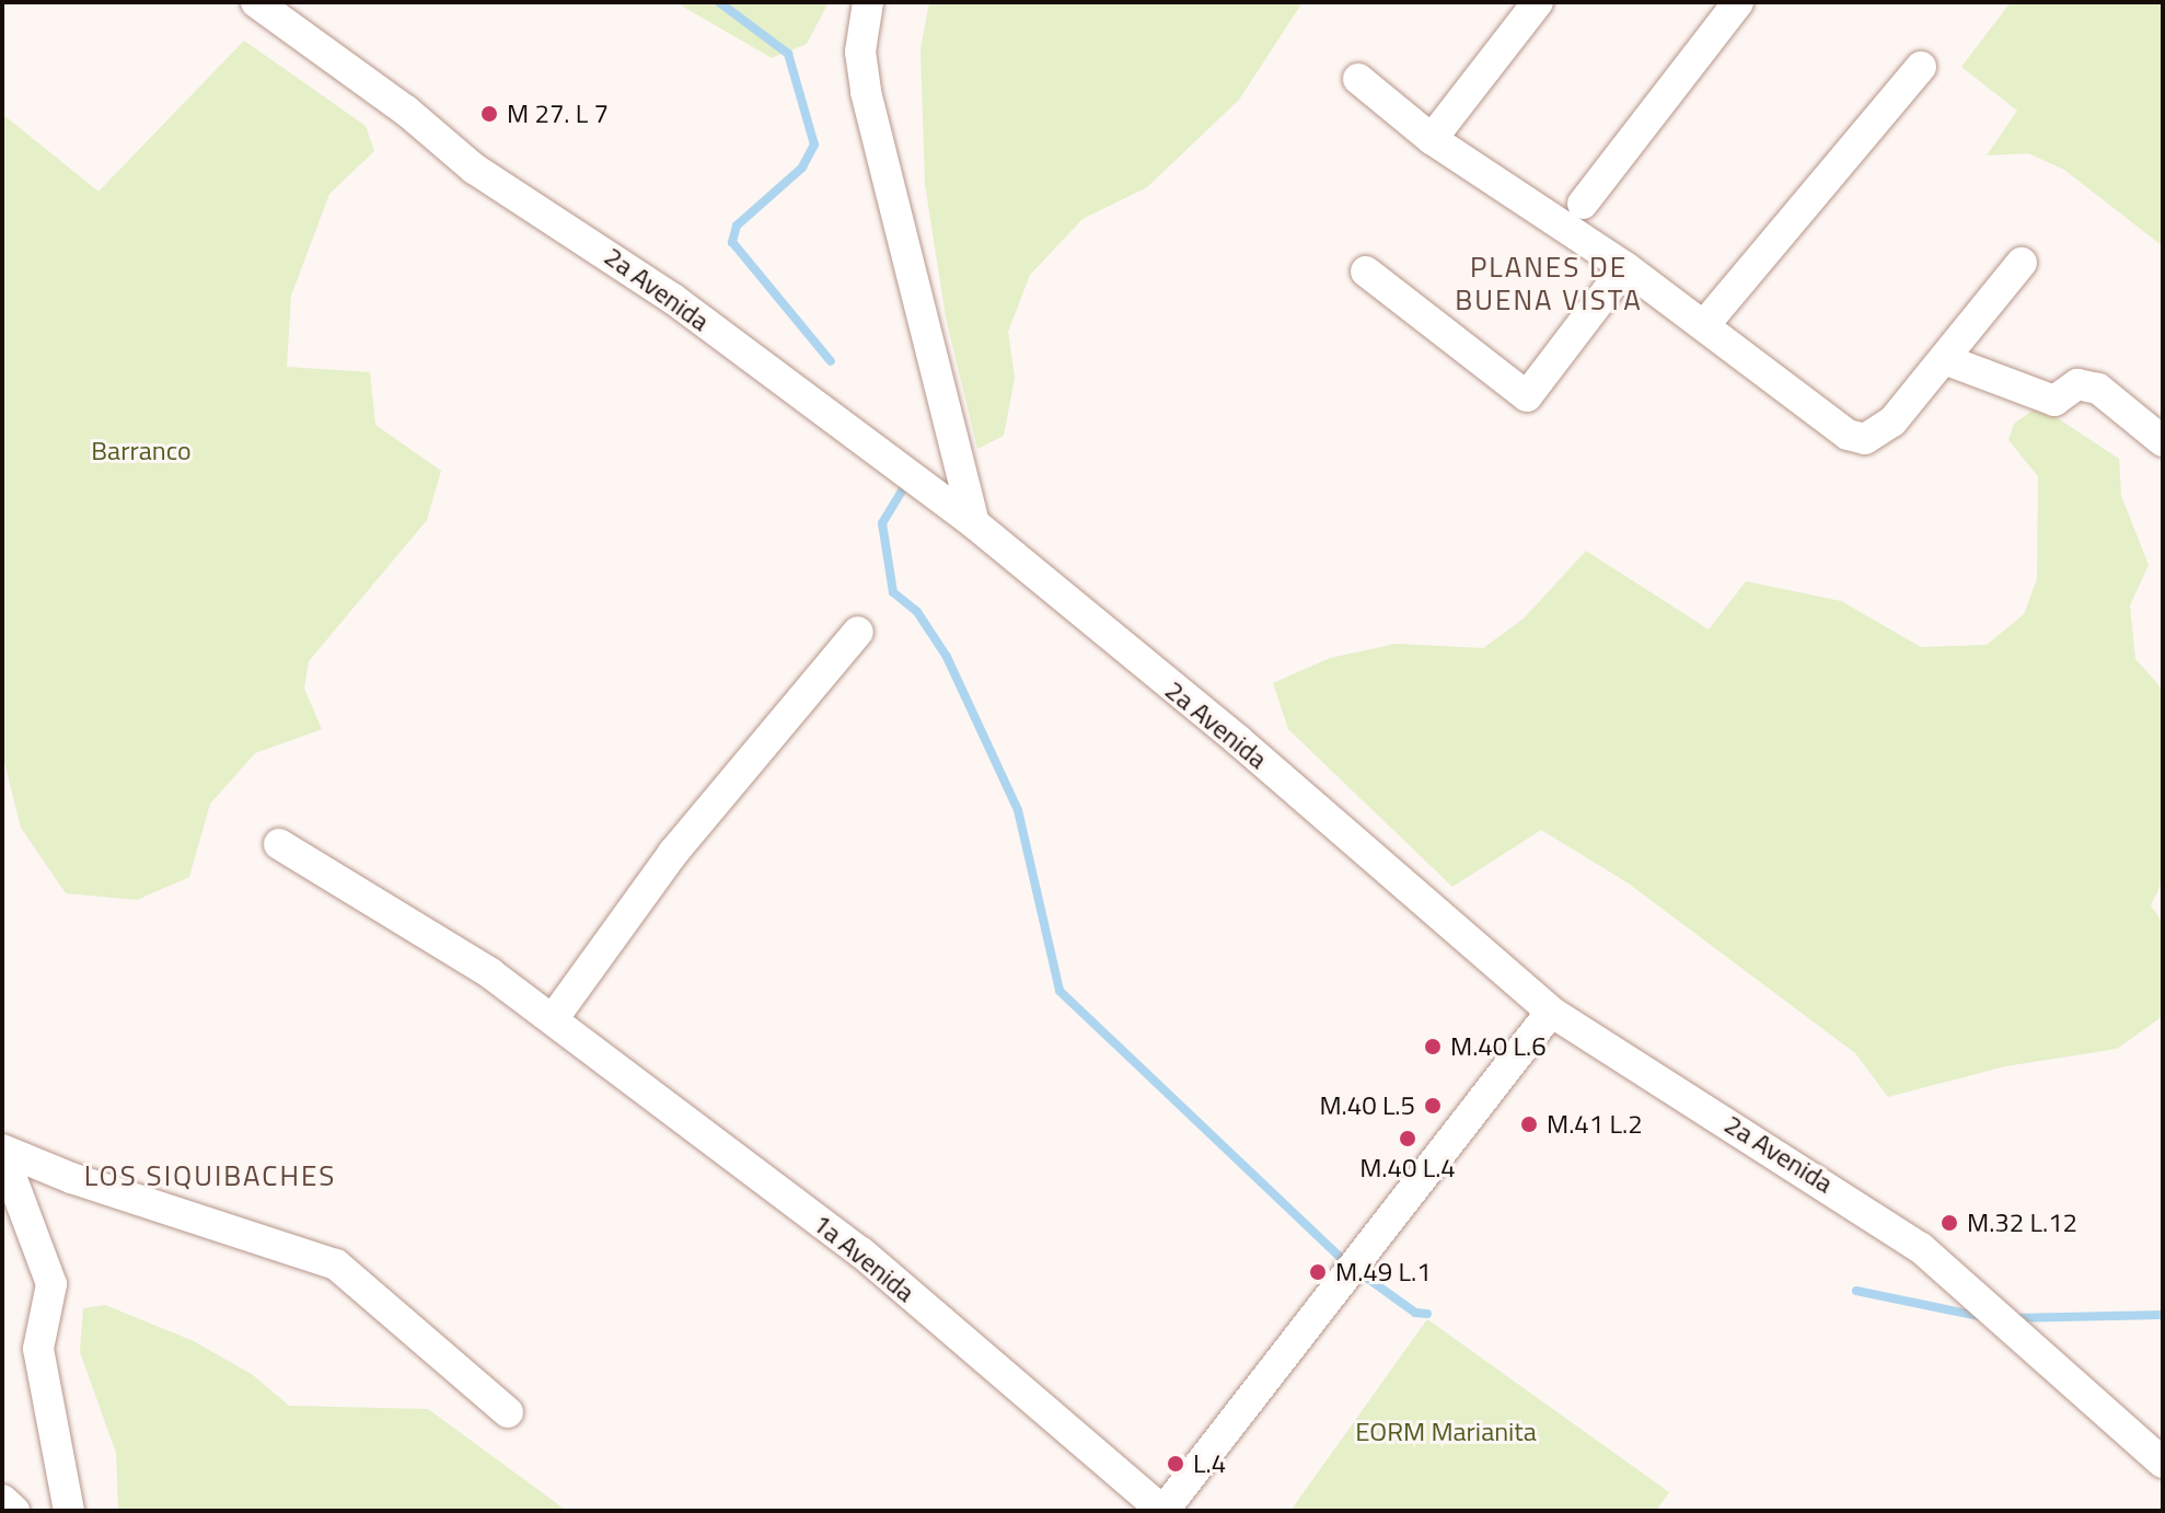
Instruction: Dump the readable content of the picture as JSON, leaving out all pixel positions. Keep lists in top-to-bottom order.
{
  "streets": {
    "street": ["2a Avenida", "1a Avenida"]
  },
  "districts": ["PLANES DE BUENA VISTA", "LOS SIQUIBACHES"],
  "parks": ["Barranco", "EORM Marianita"],
  "places": [
    "M 27. L 7",
    "M.40 L.6",
    "M.40 L.5",
    "M.41 L.2",
    "M.40 L.4",
    "M.32 L.12",
    "M.49 L.1",
    "L.4"
  ]
}
